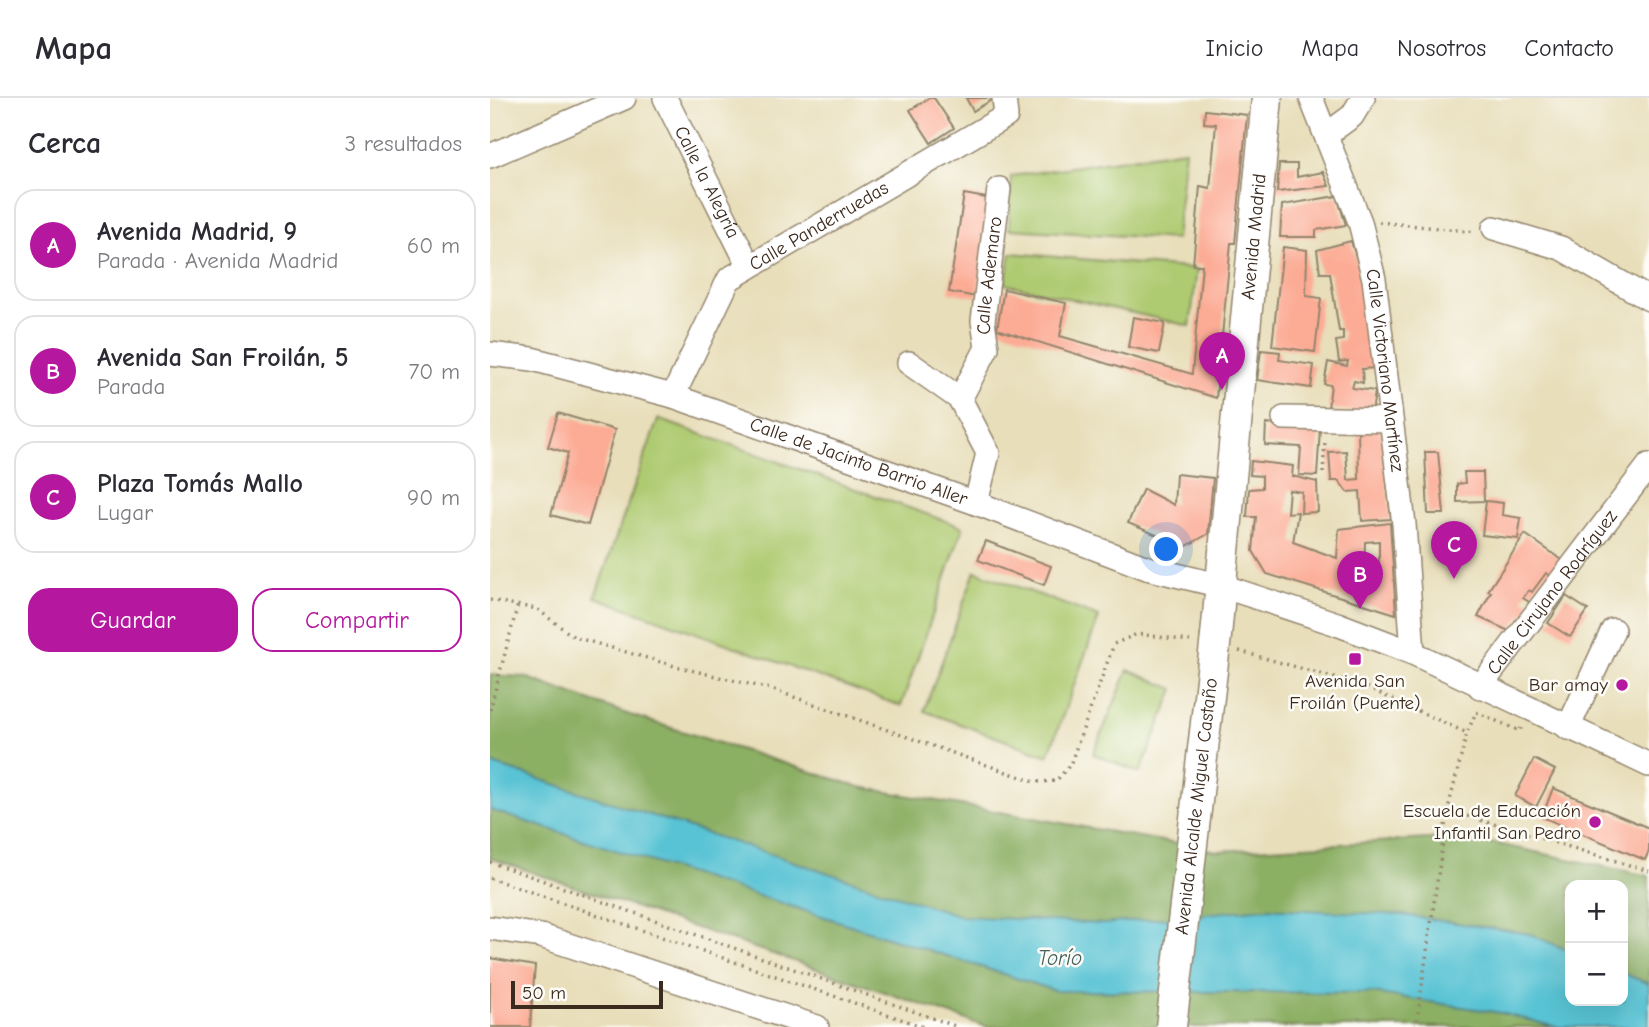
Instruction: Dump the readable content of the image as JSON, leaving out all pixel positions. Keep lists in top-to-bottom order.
{
  "streets": {
    "main road": ["Avenida Madrid", "Avenida Alcalde Miguel Castaño"],
    "street": [
      "Calle la Alegría",
      "Calle Panderruedas",
      "Calle Ademaro",
      "Calle Victoriano Martínez",
      "Calle de Jacinto Barrio Aller",
      "Calle Cirujano Rodríguez"
    ]
  },
  "crossings": [
    ["Calle la Alegría", "Calle Panderruedas"],
    ["Calle Panderruedas", "Calle de Jacinto Barrio Aller"],
    ["Avenida Madrid", "Calle de Jacinto Barrio Aller"],
    ["Avenida Madrid", "Avenida Alcalde Miguel Castaño"],
    ["Calle Victoriano Martínez", "Calle de Jacinto Barrio Aller"],
    ["Calle de Jacinto Barrio Aller", "Calle Cirujano Rodríguez"],
    ["Calle de Jacinto Barrio Aller", "Avenida Alcalde Miguel Castaño"]
  ],
  "water": ["Torío"],
  "places": {
    "transit": ["Avenida San Froilán (Puente)"],
    "other": ["Bar amay", "Escuela de Educación Infantil San Pedro"]
  },
  "scale_bar": "50 m",
  "page": {
    "header": "Mapa",
    "nav": [
      "Inicio",
      "Mapa",
      "Nosotros",
      "Contacto"
    ],
    "heading": ["Cerca", "3 resultados"],
    "list": [
      {
        "mark": "A",
        "name": "Avenida Madrid, 9",
        "note": "Parada · Avenida Madrid",
        "value": "60 m"
      },
      {
        "mark": "B",
        "name": "Avenida San Froilán, 5",
        "note": "Parada",
        "value": "70 m"
      },
      {
        "mark": "C",
        "name": "Plaza Tomás Mallo",
        "note": "Lugar",
        "value": "90 m"
      }
    ],
    "pins": ["A", "C", "B"],
    "buttons": ["Guardar", "Compartir"],
    "map_buttons": ["+", "−"],
    "scale": "50 m"
  }
}
